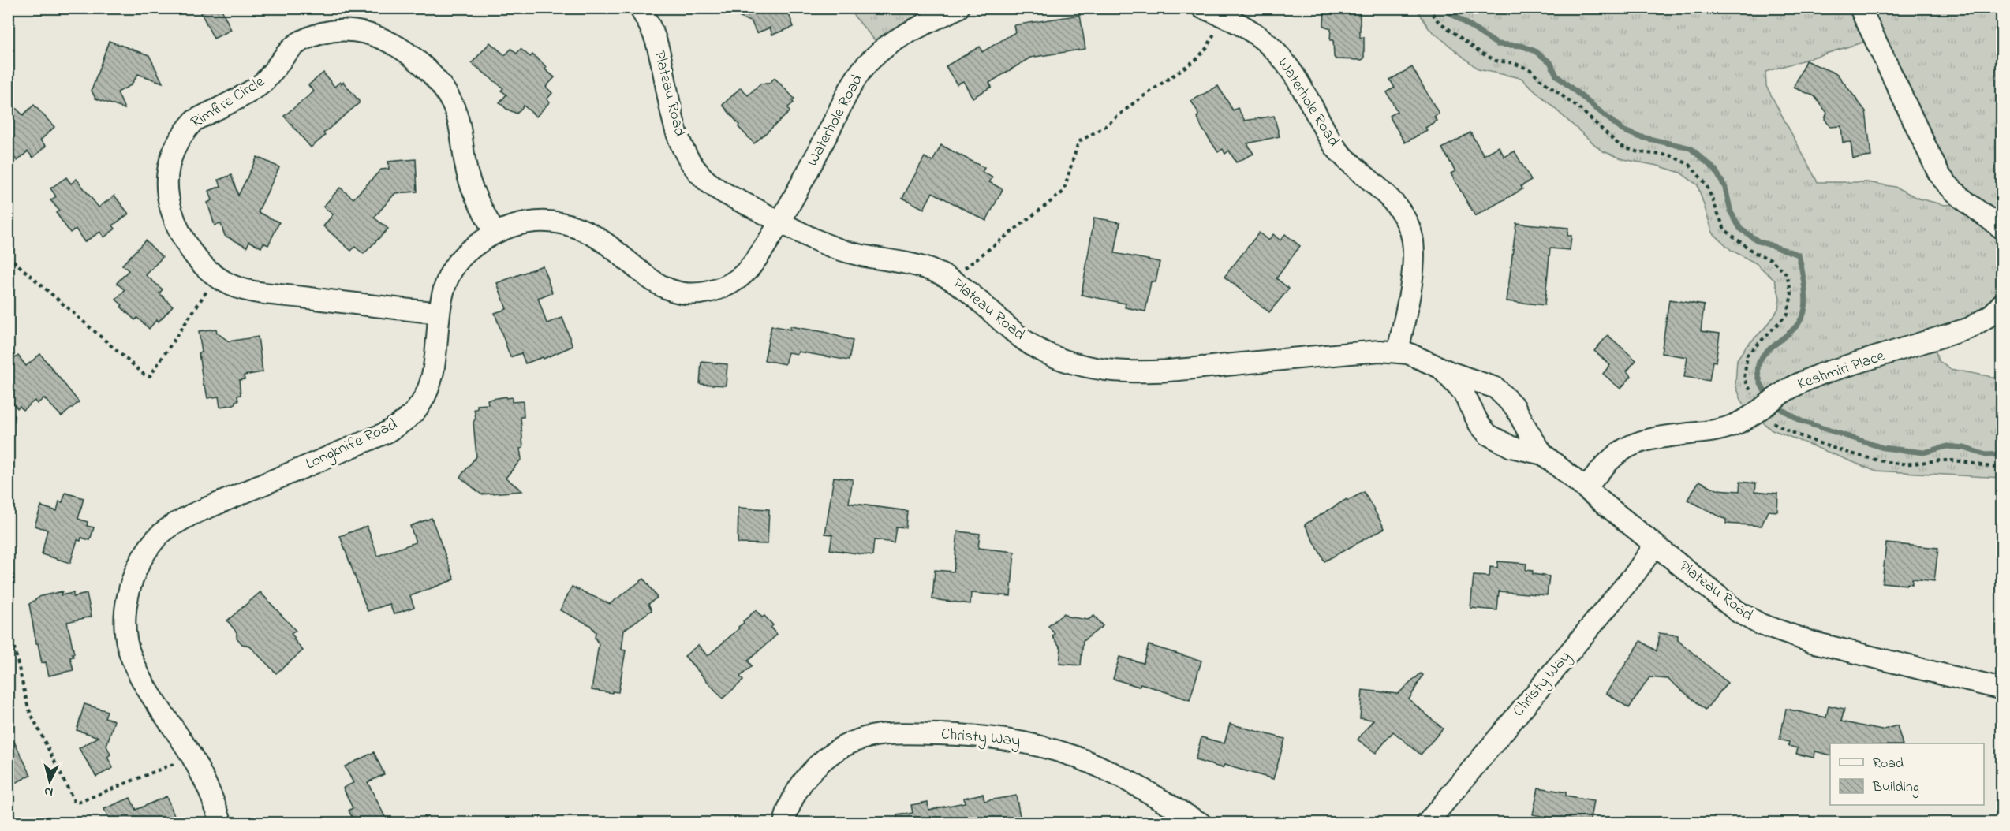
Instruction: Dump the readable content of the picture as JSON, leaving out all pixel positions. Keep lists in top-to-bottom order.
{
  "streets": {
    "street": [
      "Plateau Road",
      "Rimfire Circle",
      "Waterhole Road",
      "Keshmiri Place",
      "Longknife Road",
      "Christy Way"
    ]
  },
  "crossings": [
    ["Plateau Road", "Waterhole Road"],
    ["Plateau Road", "Keshmiri Place"],
    ["Plateau Road", "Longknife Road"],
    ["Plateau Road", "Christy Way"],
    ["Rimfire Circle", "Longknife Road"],
    ["Waterhole Road", "Longknife Road"]
  ],
  "legend": ["Road", "Building"],
  "north": "bottom"
}
